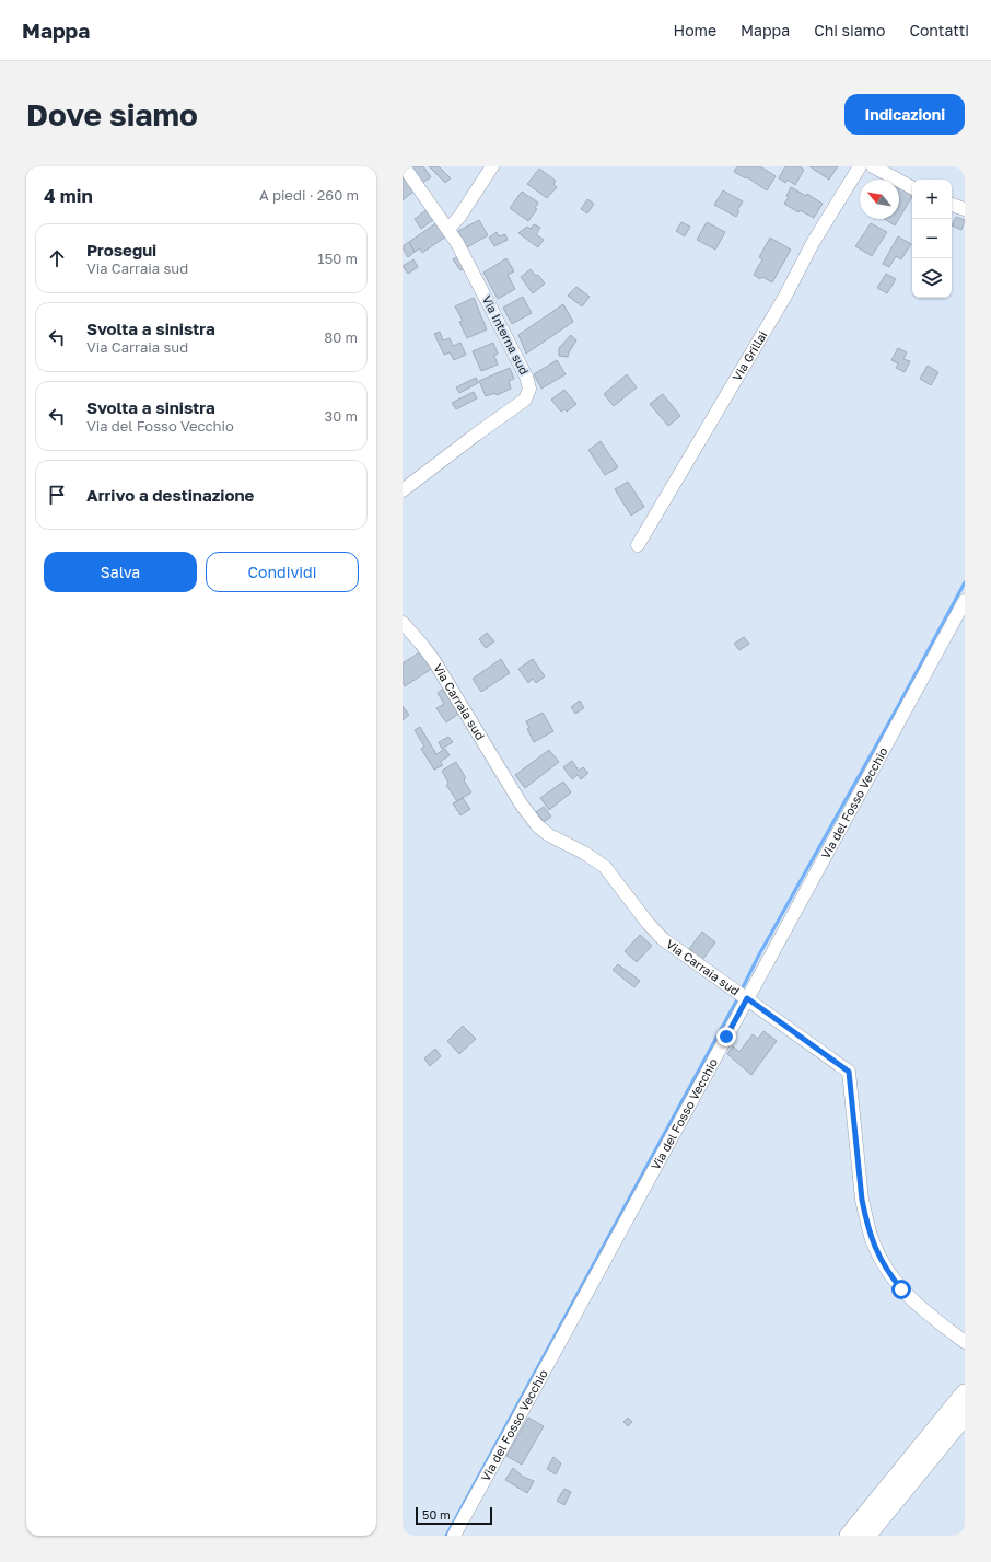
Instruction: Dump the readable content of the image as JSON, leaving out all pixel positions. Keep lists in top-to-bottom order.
{
  "streets": {
    "street": [
      "Via Interna sud",
      "Via Grillai",
      "Via Carraia sud",
      "Via del Fosso Vecchio"
    ]
  },
  "crossings": [
    ["Via Carraia sud", "Via del Fosso Vecchio"]
  ],
  "scale_bar": "50 m",
  "north": "top left",
  "page": {
    "header": "Mappa",
    "nav": [
      "Home",
      "Mappa",
      "Chi siamo",
      "Contatti"
    ],
    "buttons": [
      "Indicazioni",
      ["Salva", "Condividi"]
    ],
    "title": "Dove siamo",
    "heading": ["4 min", "A piedi · 260 m"],
    "map_buttons": ["+", "−"],
    "list": [
      ["Prosegui", "Via Carraia sud", "150 m"],
      ["Svolta a sinistra", "Via Carraia sud", "80 m"],
      ["Svolta a sinistra", "Via del Fosso Vecchio", "30 m"],
      "Arrivo a destinazione"
    ],
    "scale": "50 m"
  }
}
